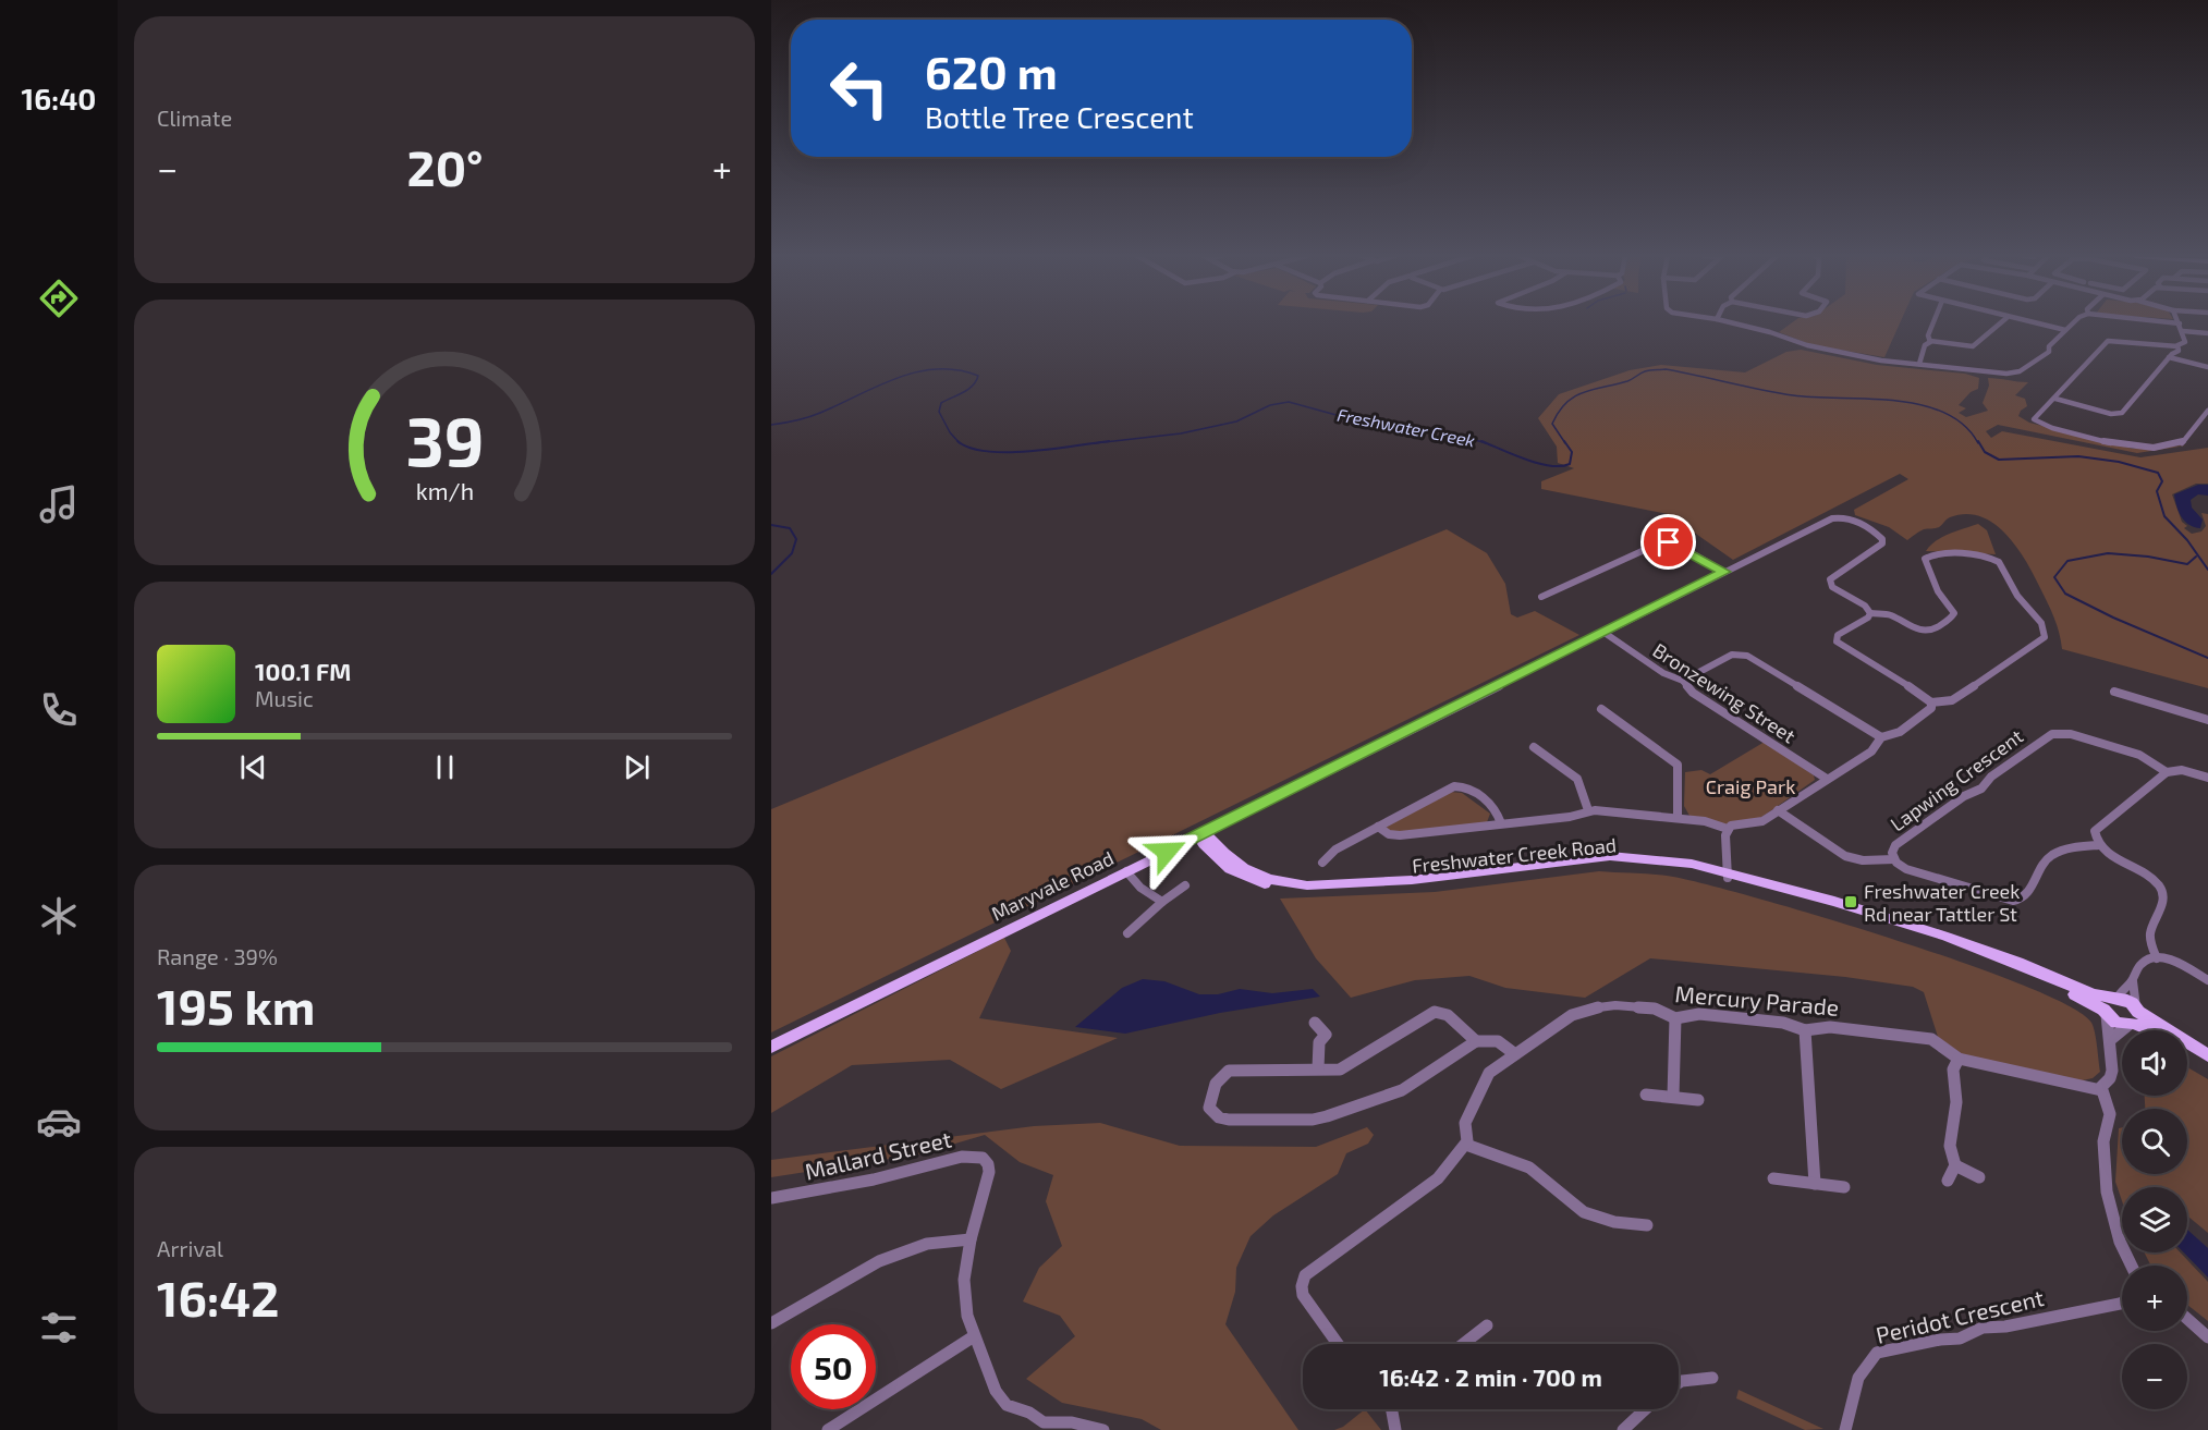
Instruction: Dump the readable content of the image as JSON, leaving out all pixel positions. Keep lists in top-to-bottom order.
{
  "streets": {
    "main road": ["Freshwater Creek Road", "Maryvale Road"],
    "street": [
      "Bronzewing Street",
      "Lapwing Crescent",
      "Mercury Parade",
      "Mallard Street",
      "Peridot Crescent"
    ]
  },
  "crossings": [
    ["Bronzewing Street", "Maryvale Road"],
    ["Freshwater Creek Road", "Maryvale Road"]
  ],
  "water": ["Freshwater Creek"],
  "parks": ["Craig Park"],
  "places": {
    "transit": ["Freshwater Creek Rd near Tattler St"]
  },
  "page": {
    "tabs": "16:40",
    "tile": [
      "Climate",
      ["Range · 39%", "195 km"],
      ["Arrival", "16:42"]
    ],
    "turn": ["620 m", "Bottle Tree Crescent"],
    "heat": ["−", "20°", "+"],
    "song": ["100.1 FM", "Music"],
    "map_buttons": ["+", "−"],
    "limit": "50",
    "trip": "16:42 · 2 min · 700 m",
    "gauge": ["39", "km/h"]
  }
}
